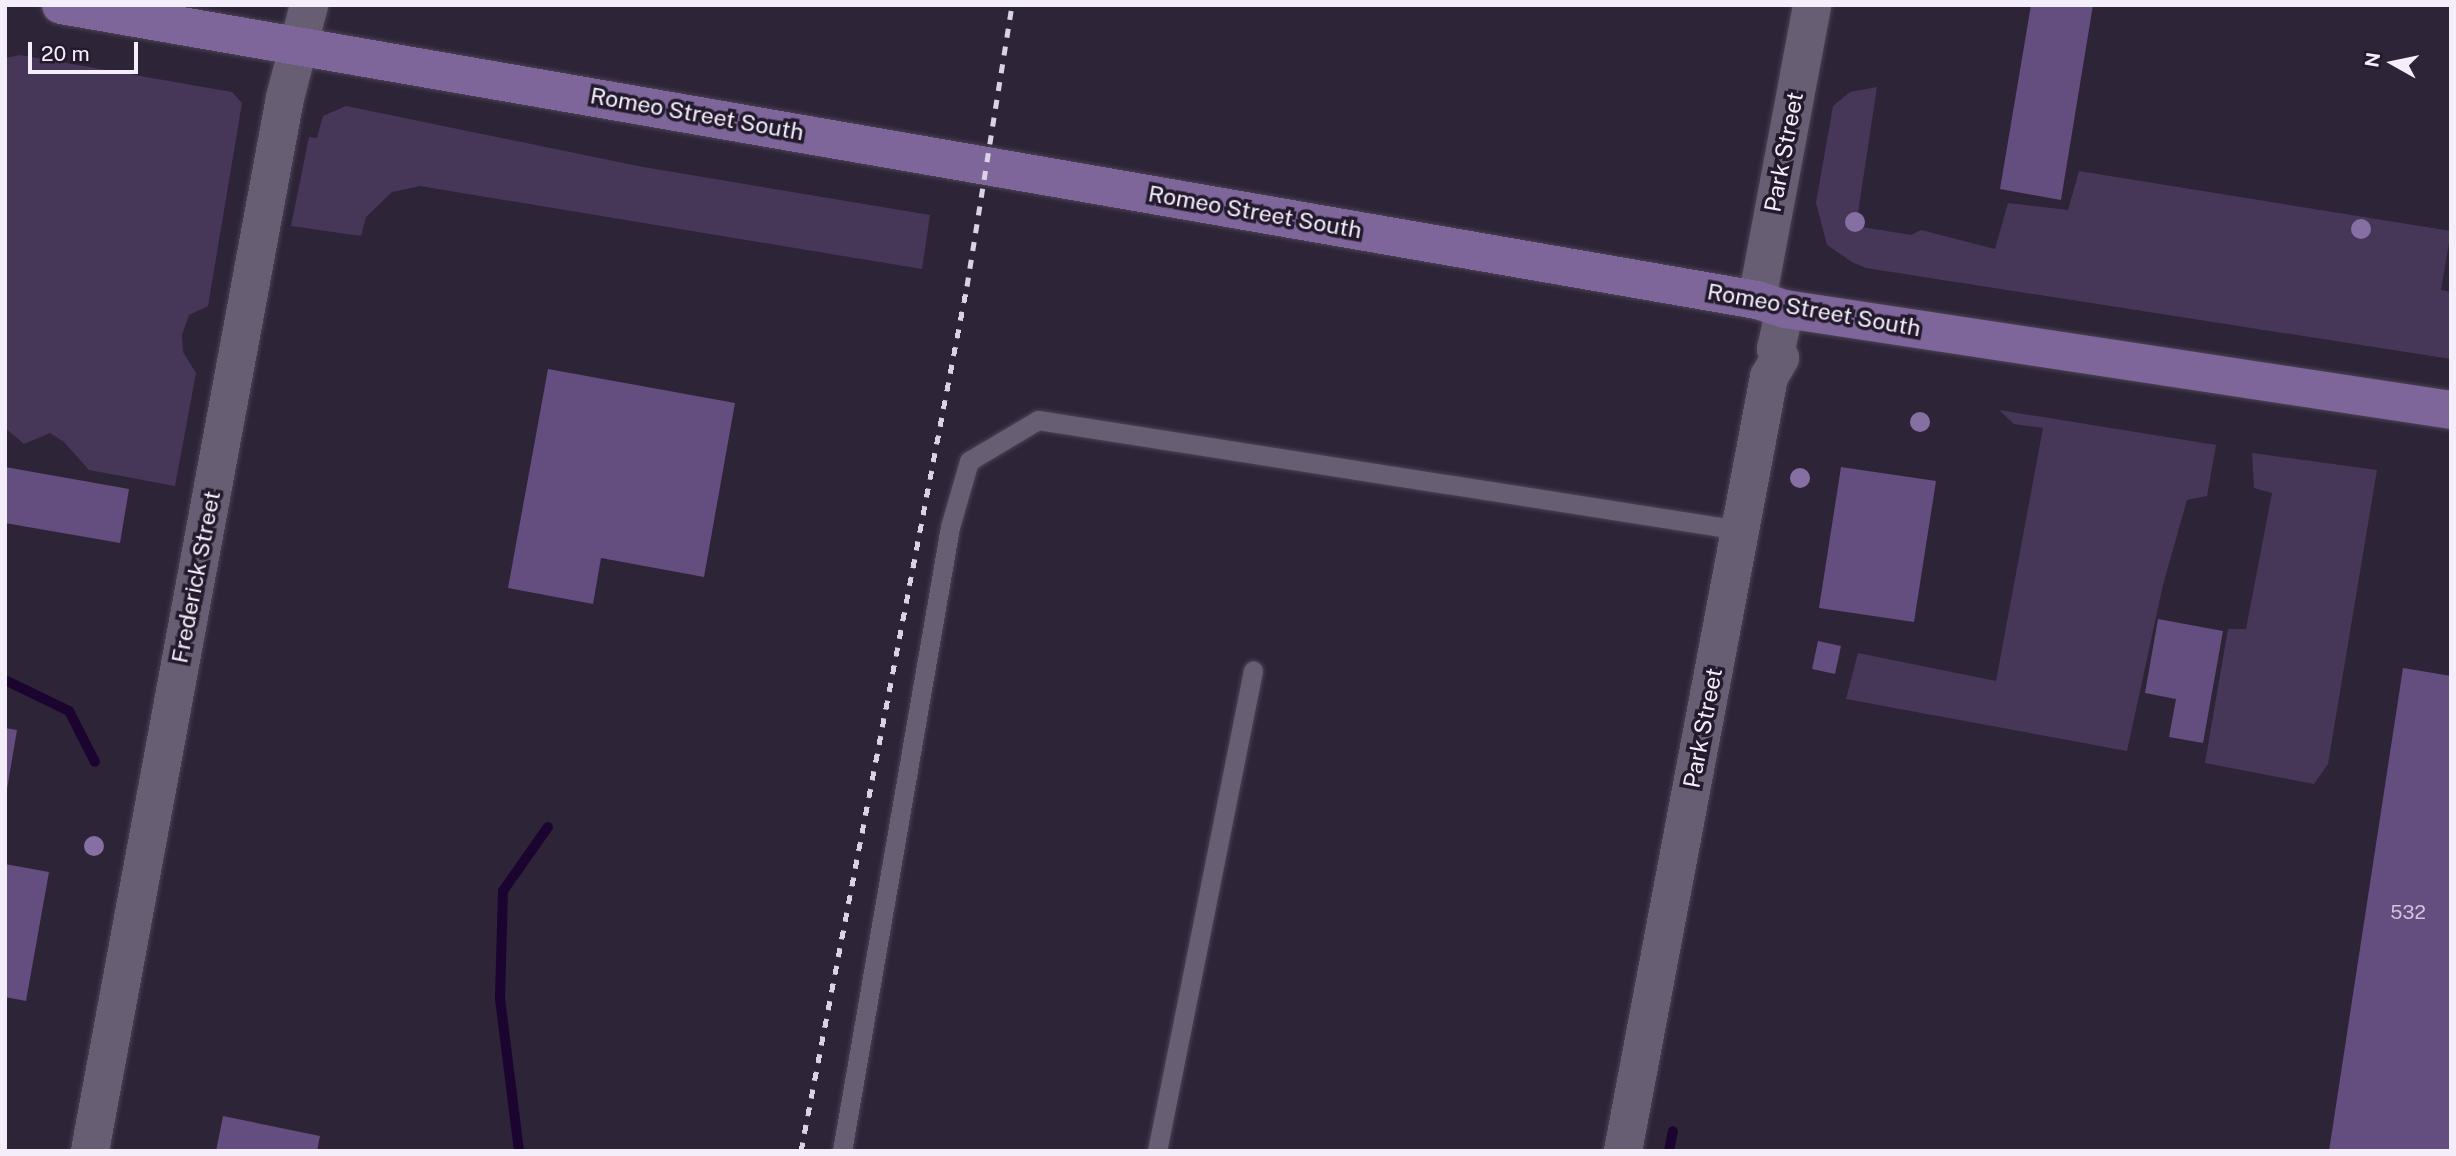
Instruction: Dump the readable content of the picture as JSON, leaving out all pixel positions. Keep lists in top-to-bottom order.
{
  "streets": {
    "main road": ["Romeo Street South"],
    "street": ["Park Street", "Frederick Street"]
  },
  "crossings": [
    ["Romeo Street South", "Park Street"],
    ["Romeo Street South", "Frederick Street"]
  ],
  "house_numbers": ["532"],
  "scale_bar": "20 m",
  "north": "left"
}
